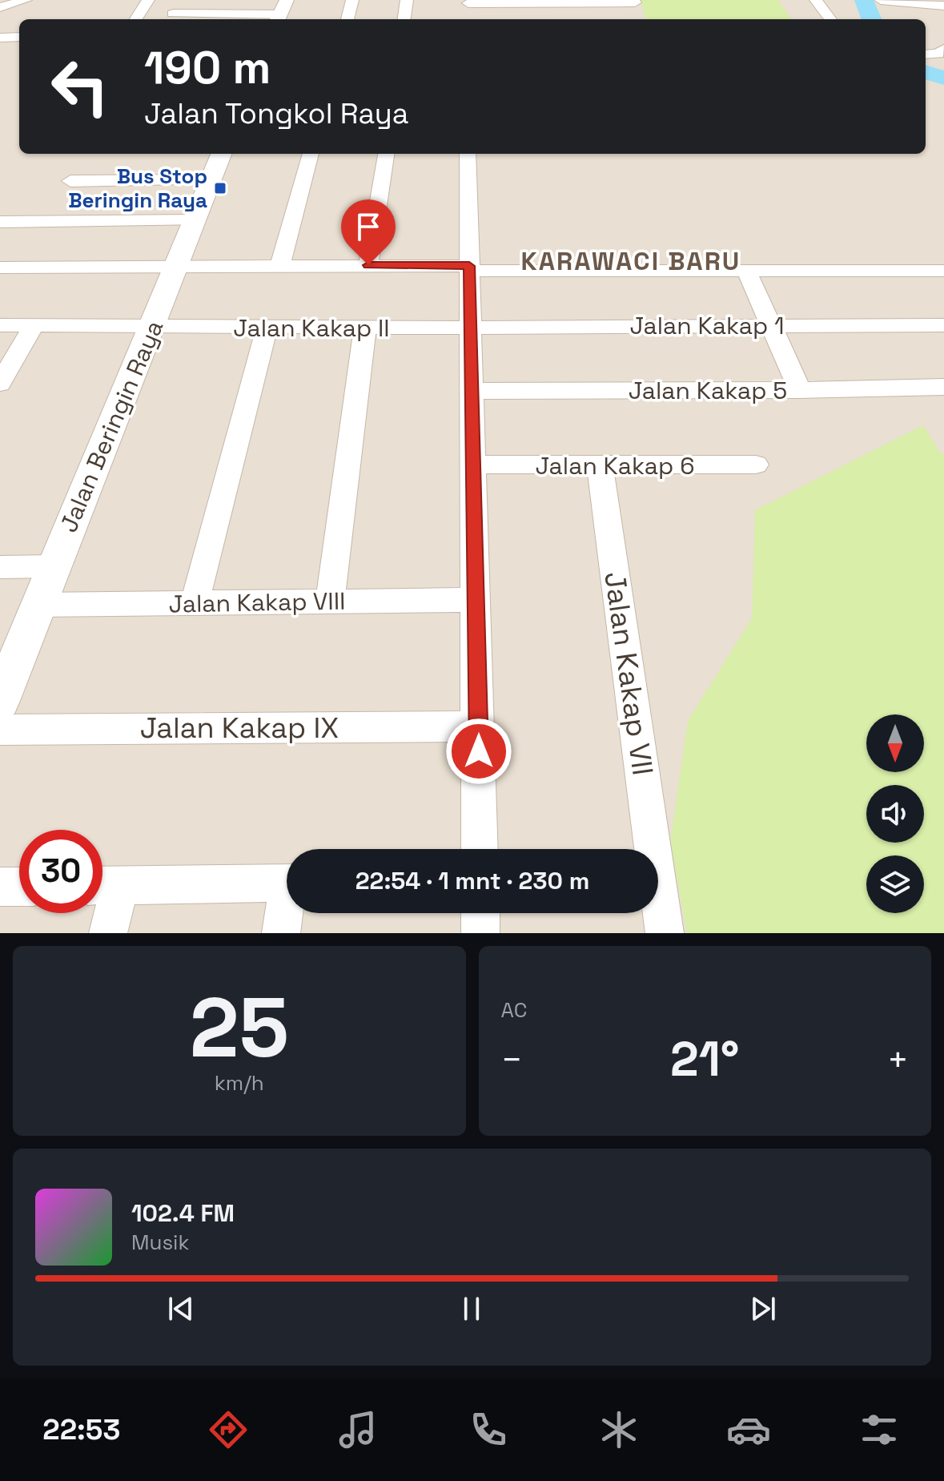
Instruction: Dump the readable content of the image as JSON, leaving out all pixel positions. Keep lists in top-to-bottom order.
{
  "streets": {
    "street": [
      "Jalan Kakap 1",
      "Jalan Kakap II",
      "Jalan Kakap 5",
      "Jalan Beringin Raya",
      "Jalan Kakap 6",
      "Jalan Kakap VIII",
      "Jalan Kakap VII",
      "Jalan Kakap IX"
    ]
  },
  "crossings": [
    ["Jalan Kakap 1", "Jalan Kakap II"],
    ["Jalan Kakap II", "Jalan Beringin Raya"],
    ["Jalan Beringin Raya", "Jalan Kakap VIII"],
    ["Jalan Kakap 6", "Jalan Kakap VII"]
  ],
  "districts": ["KARAWACI BARU"],
  "places": {
    "transit": ["Bus Stop Beringin Raya"]
  },
  "north": "bottom",
  "page": {
    "turn": ["190 m", "Jalan Tongkol Raya"],
    "limit": "30",
    "trip": "22:54 · 1 mnt · 230 m",
    "tile": [
      ["25", "km/h"],
      "AC"
    ],
    "heat": ["−", "21°", "+"],
    "song": ["102.4 FM", "Musik"],
    "tabs": "22:53"
  }
}
